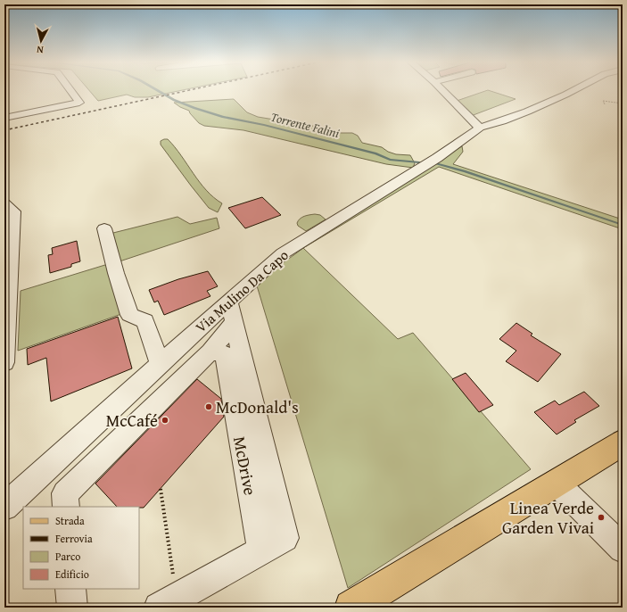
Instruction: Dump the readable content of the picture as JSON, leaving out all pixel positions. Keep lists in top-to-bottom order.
{
  "streets": {
    "street": ["Via Mulino Da Capo", "McDrive"]
  },
  "water": ["Torrente Falini"],
  "places": ["McDonald's", "McCafé", "Linea Verde Garden Vivai"],
  "legend": [
    "Strada",
    "Ferrovia",
    "Parco",
    "Edificio"
  ],
  "north": "bottom"
}
